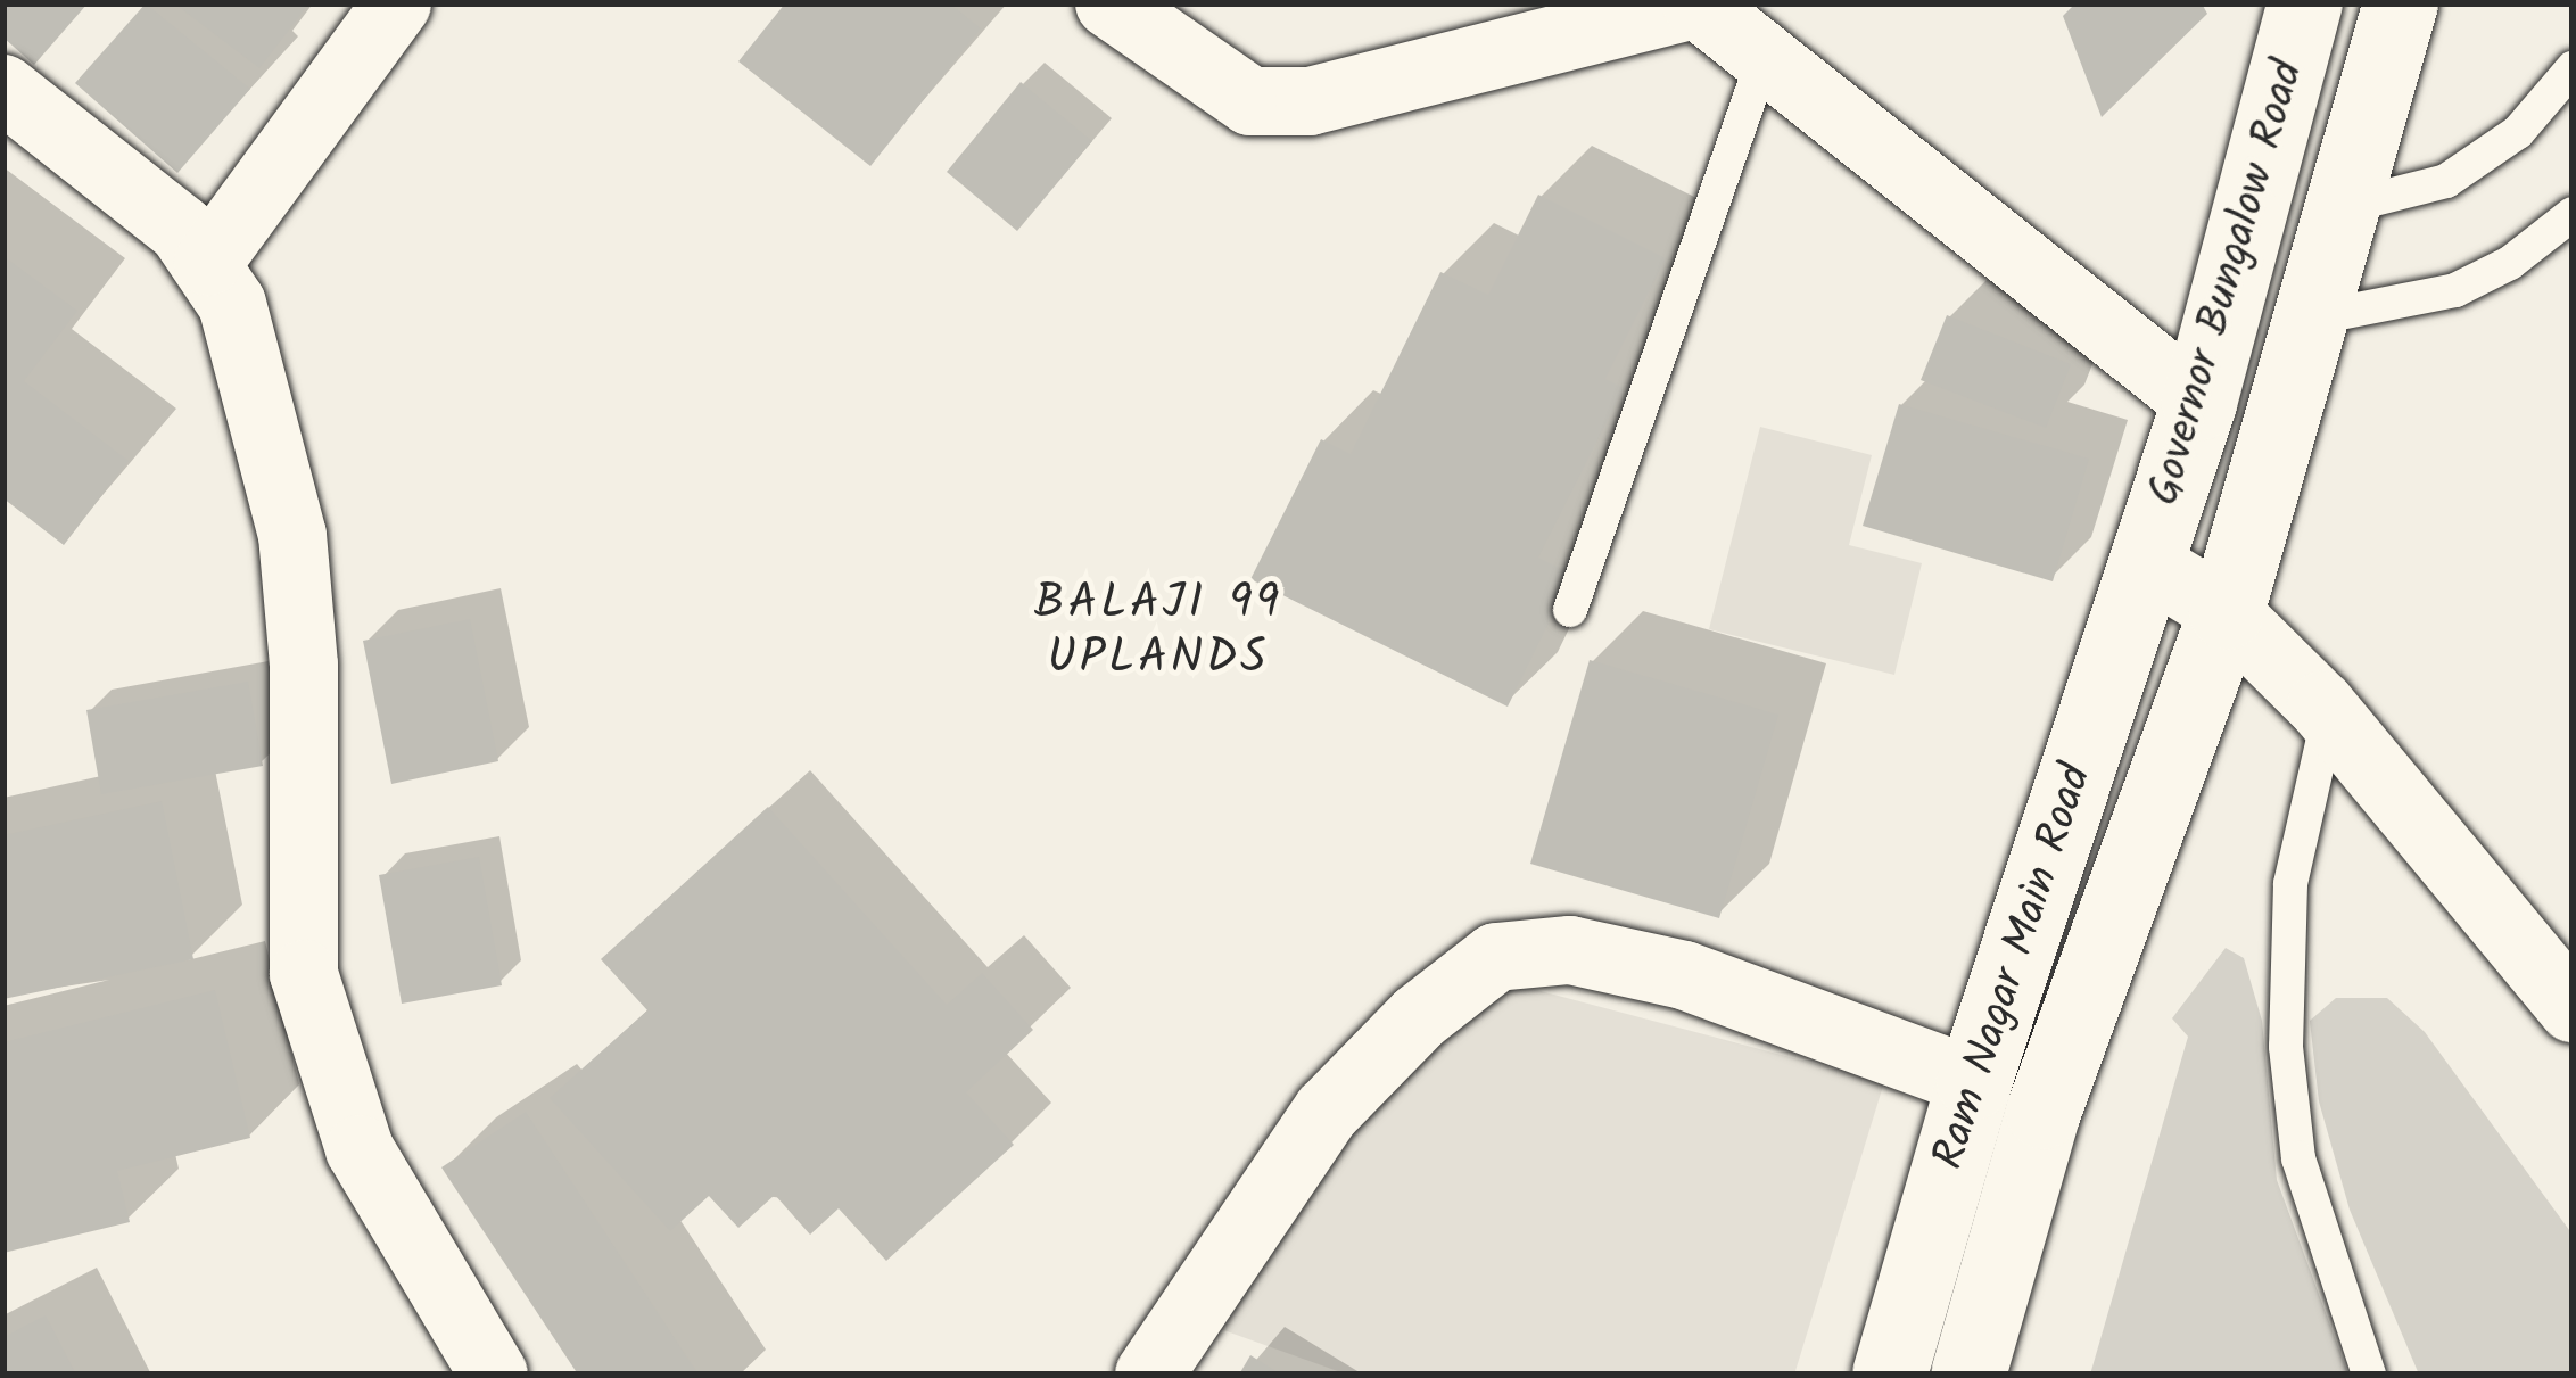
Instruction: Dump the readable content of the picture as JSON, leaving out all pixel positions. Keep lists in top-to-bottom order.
{
  "streets": {
    "main road": ["Governor Bungalow Road", "Ram Nagar Main Road"]
  },
  "crossings": [
    ["Governor Bungalow Road", "Ram Nagar Main Road"]
  ],
  "districts": ["BALAJI 99 UPLANDS"]
}
